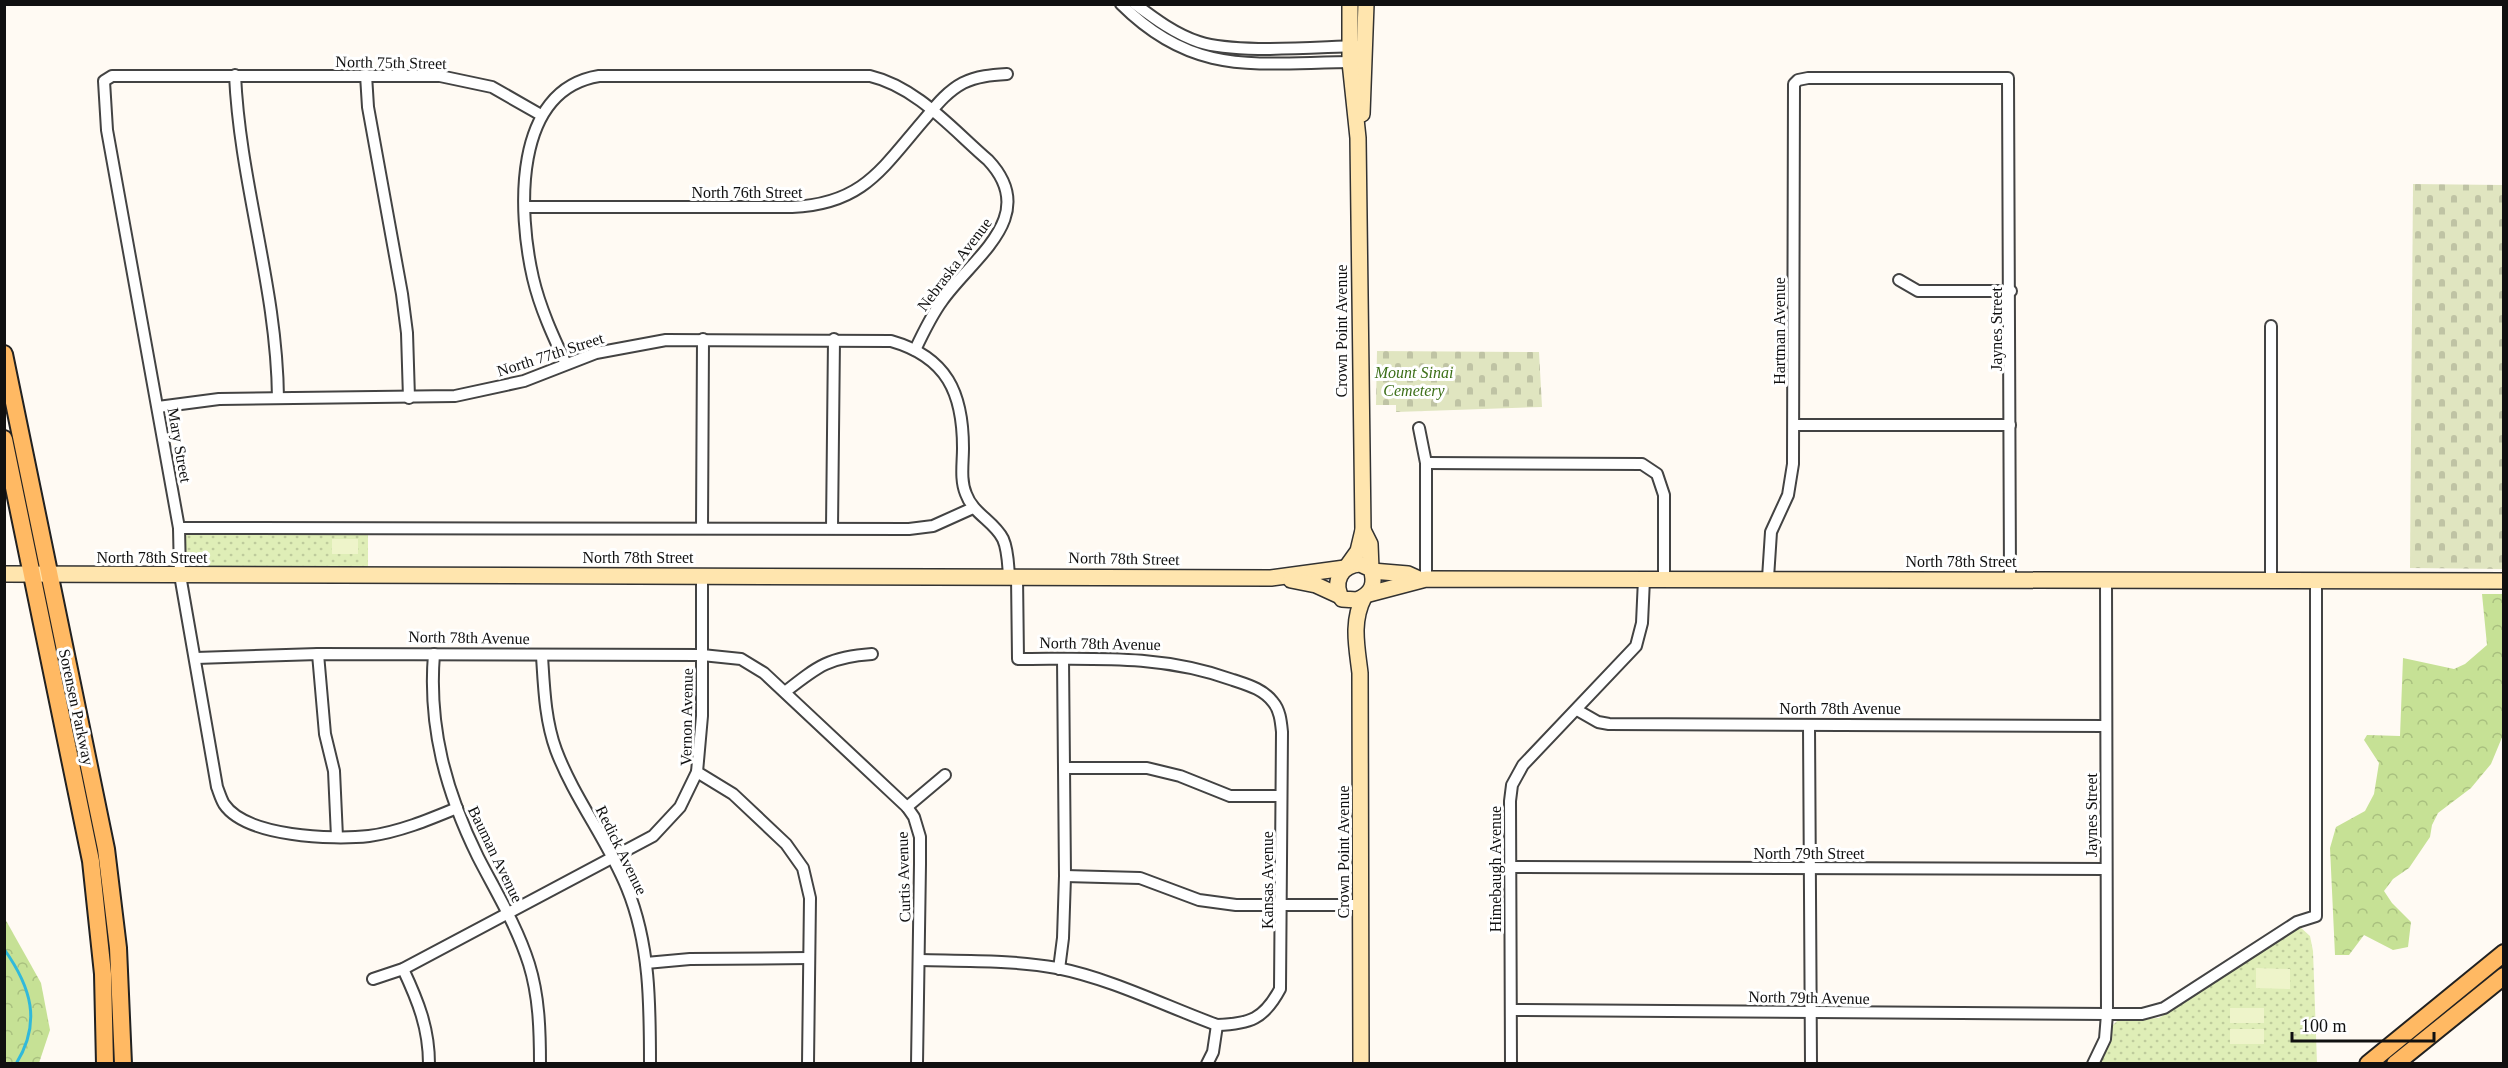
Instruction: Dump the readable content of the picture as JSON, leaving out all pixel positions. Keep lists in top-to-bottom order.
{
  "streets": {
    "main road": ["Sorensen Parkway"],
    "street": [
      "North 75th Street",
      "North 76th Street",
      "Nebraska Avenue",
      "Jaynes Street",
      "Crown Point Avenue",
      "Hartman Avenue",
      "North 77th Street",
      "Mary Street",
      "North 78th Street",
      "North 78th Avenue",
      "Vernon Avenue",
      "Redick Avenue",
      "North 79th Street",
      "Bauman Avenue",
      "Himebaugh Avenue",
      "Curtis Avenue",
      "Kansas Avenue",
      "North 79th Avenue"
    ]
  },
  "crossings": [
    ["North 75th Street", "Mary Street"],
    ["North 76th Street", "Nebraska Avenue"],
    ["Nebraska Avenue", "North 77th Street"],
    ["Jaynes Street", "Hartman Avenue"],
    ["Jaynes Street", "North 78th Street"],
    ["Jaynes Street", "North 78th Avenue"],
    ["Jaynes Street", "North 79th Street"],
    ["Jaynes Street", "North 79th Avenue"],
    ["Hartman Avenue", "North 78th Street"],
    ["North 77th Street", "Mary Street"],
    ["Mary Street", "North 78th Street"],
    ["Mary Street", "North 78th Avenue"],
    ["North 78th Street", "North 78th Avenue"],
    ["North 78th Street", "Sorensen Parkway"],
    ["North 78th Street", "Vernon Avenue"],
    ["North 78th Street", "Himebaugh Avenue"],
    ["North 78th Street", "North 79th Avenue"],
    ["North 78th Avenue", "Vernon Avenue"],
    ["North 78th Avenue", "Redick Avenue"],
    ["North 78th Avenue", "Bauman Avenue"],
    ["North 78th Avenue", "Himebaugh Avenue"],
    ["North 78th Avenue", "Curtis Avenue"],
    ["North 78th Avenue", "Kansas Avenue"],
    ["North 79th Street", "Himebaugh Avenue"],
    ["Himebaugh Avenue", "North 79th Avenue"]
  ],
  "parks": ["Mount Sinai Cemetery"],
  "scale_bar": "100 m"
}
